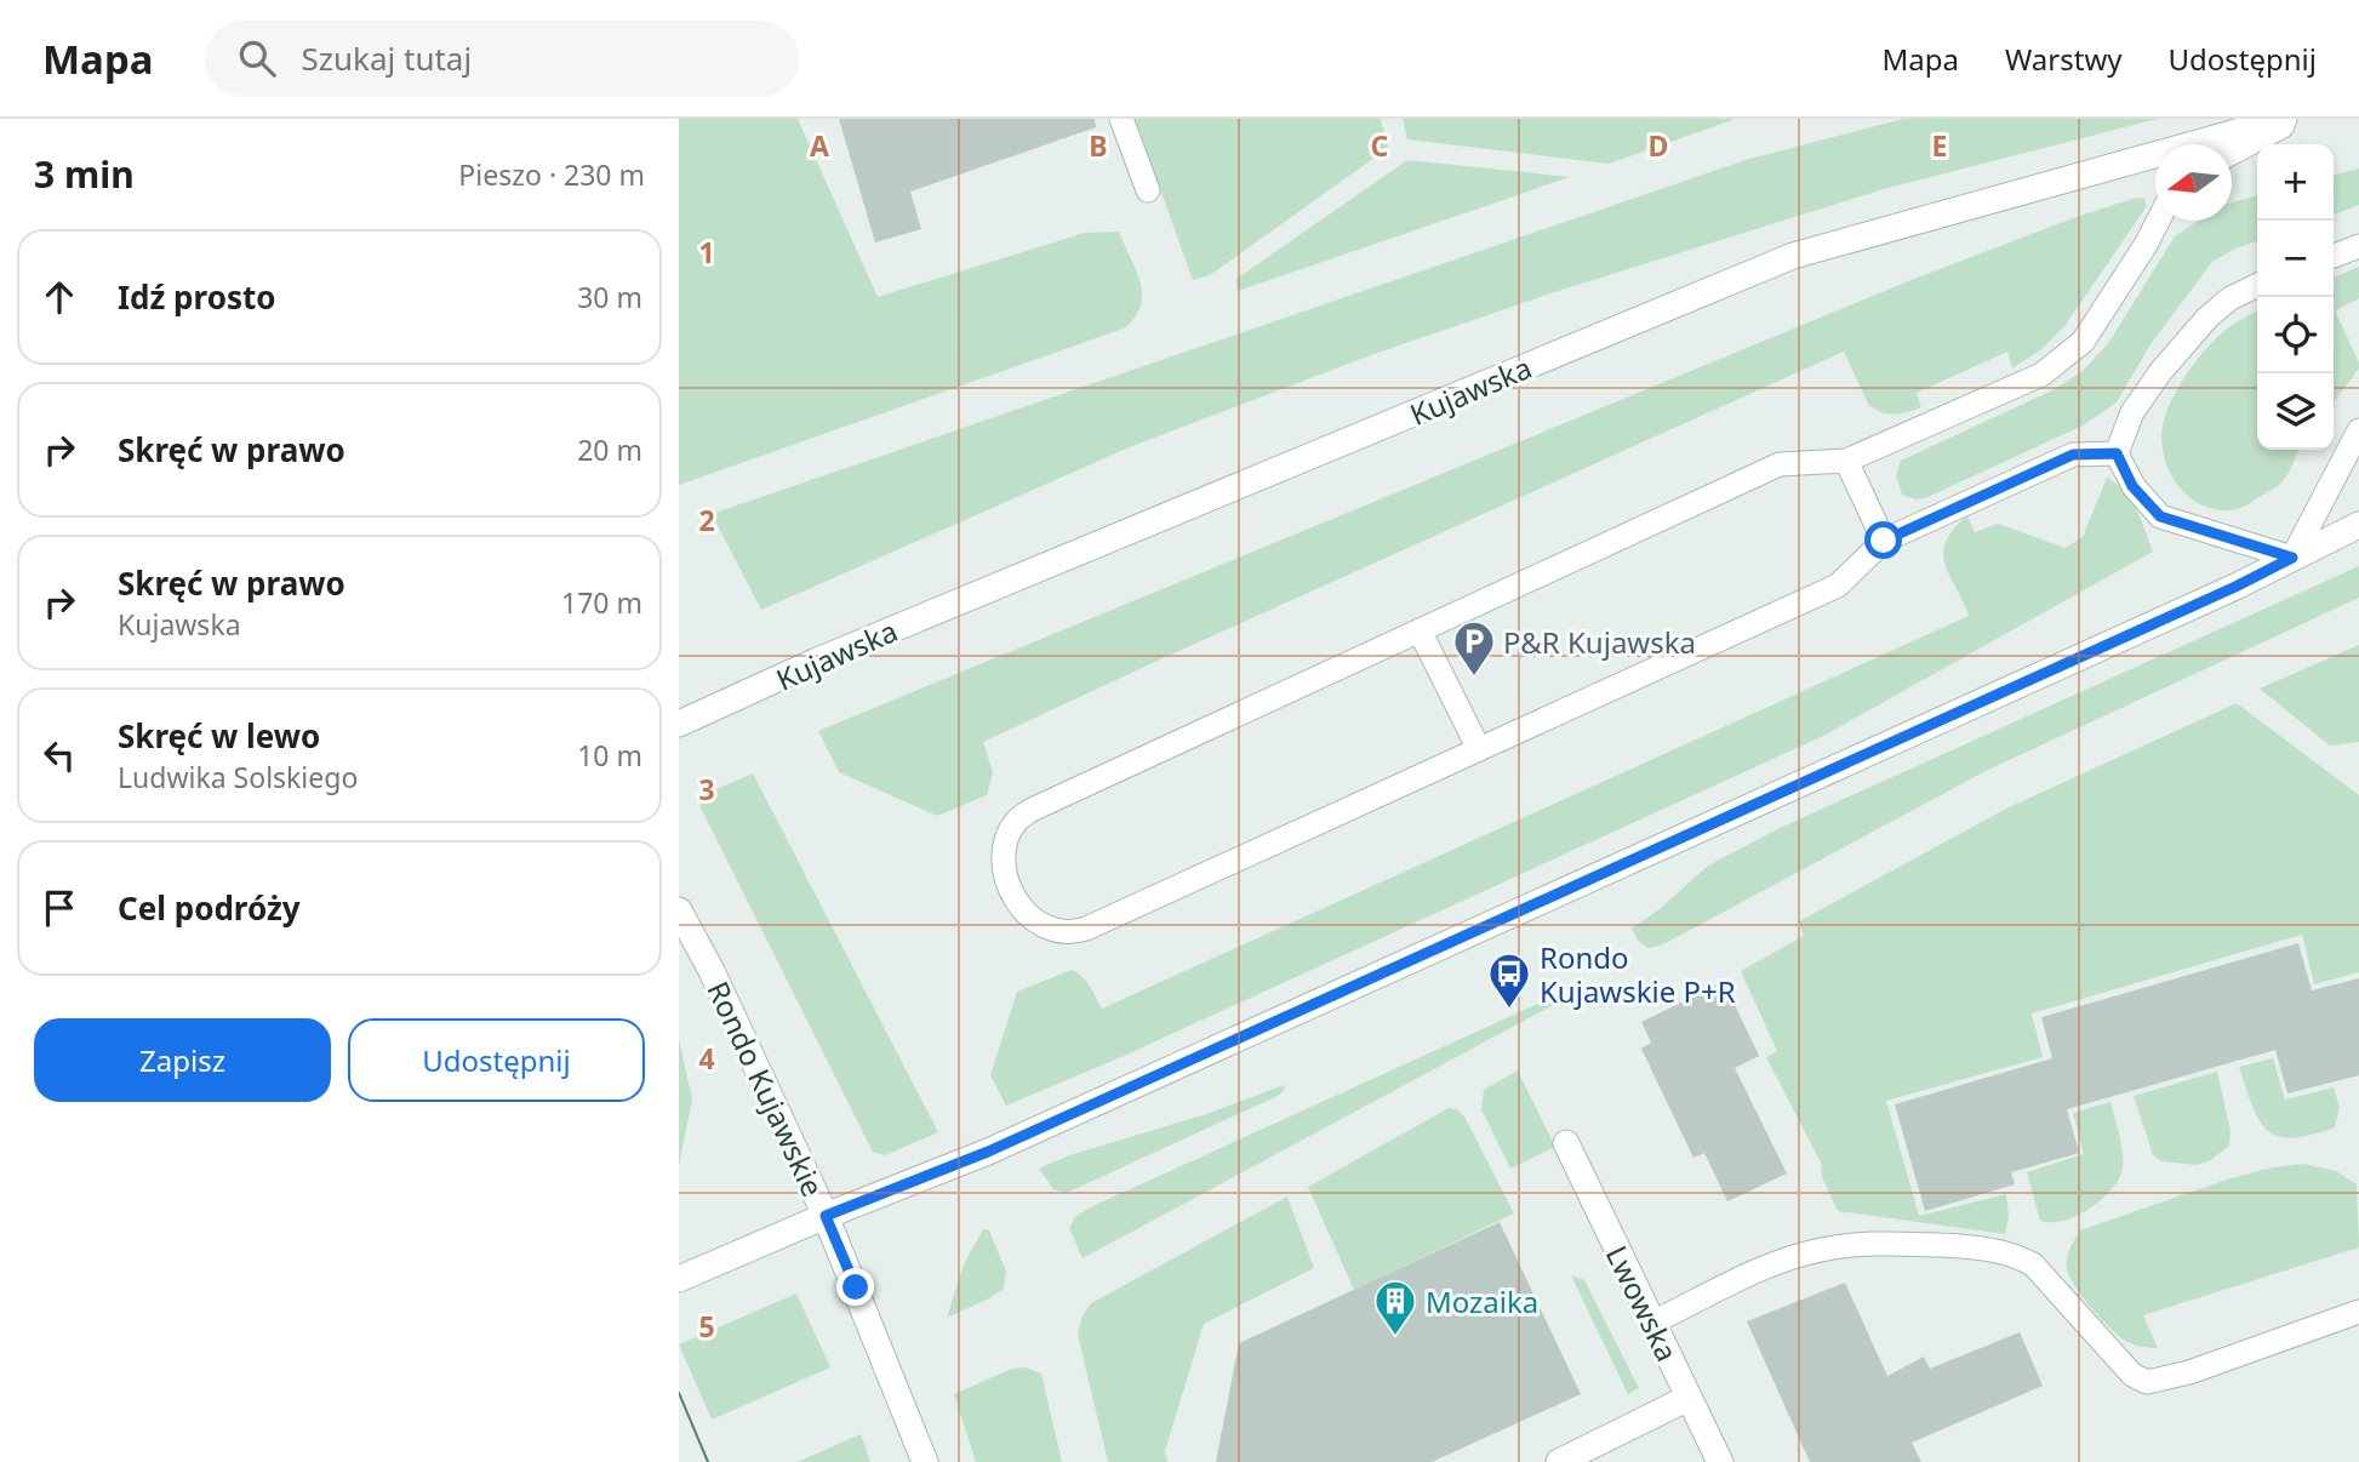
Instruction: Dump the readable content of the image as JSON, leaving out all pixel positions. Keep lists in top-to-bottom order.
{
  "streets": {
    "main road": ["Kujawska", "Rondo Kujawskie", "Lwowska"]
  },
  "places": {
    "parking": ["P&R Kujawska"],
    "bus stop": ["Rondo Kujawskie P+R"],
    "building": ["Mozaika"]
  },
  "north": "left",
  "page": {
    "header": "Mapa",
    "search": "Szukaj tutaj",
    "nav": ["Mapa", "Warstwy", "Udostępnij"],
    "heading": ["3 min", "Pieszo · 230 m"],
    "map_buttons": ["+", "−"],
    "list": [
      ["Idź prosto", "30 m"],
      ["Skręć w prawo", "20 m"],
      ["Skręć w prawo", "Kujawska", "170 m"],
      ["Skręć w lewo", "Ludwika Solskiego", "10 m"],
      "Cel podróży"
    ],
    "buttons": ["Zapisz", "Udostępnij"]
  },
  "grid": {
    "columns": [
      "A",
      "B",
      "C",
      "D",
      "E"
    ],
    "rows": [
      "1",
      "2",
      "3",
      "4",
      "5"
    ]
  }
}
